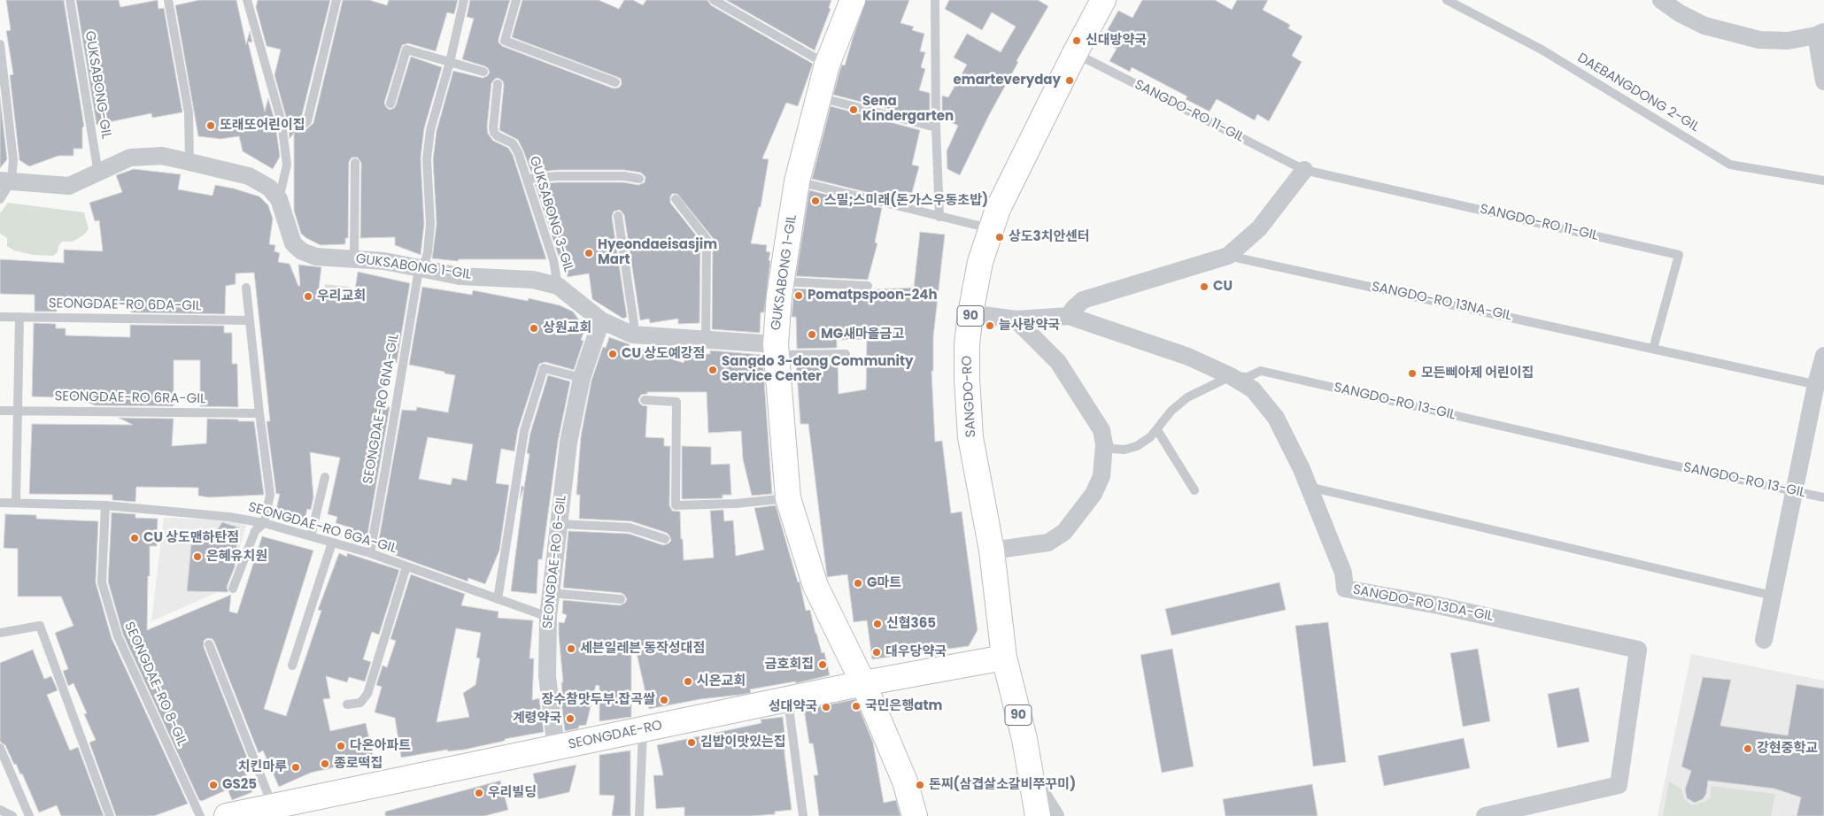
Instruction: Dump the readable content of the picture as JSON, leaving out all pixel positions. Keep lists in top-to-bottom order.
{
  "streets": {
    "street": [
      "GUKSABONG 1-GIL",
      "SANGDO-RO 13NA-GIL",
      "90",
      "SANGDO-RO",
      "SANGDO-RO 13-GIL",
      "SEONGDAE-RO 6-GIL",
      "SANGDO-RO 13DA-GIL",
      "SEONGDAE-RO"
    ],
    "lane": [
      "GUKSABONG-GIL",
      "DAEBANGDONG 2-GIL",
      "SANGDO-RO 11-GIL",
      "GUKSABONG 3-GIL",
      "SEONGDAE-RO 6DA-GIL",
      "SEONGDAE-RO 6RA-GIL",
      "SEONGDAE-RO 6NA-GIL",
      "SEONGDAE-RO 6GA-GIL",
      "SEONGDAE-RO 8-GIL"
    ]
  },
  "crossings": [
    ["GUKSABONG-GIL", "GUKSABONG 1-GIL"],
    ["SANGDO-RO 11-GIL", "SANGDO-RO 13NA-GIL"],
    ["SANGDO-RO 11-GIL", "SANGDO-RO"],
    ["GUKSABONG 3-GIL", "GUKSABONG 1-GIL"],
    ["GUKSABONG 1-GIL", "SEONGDAE-RO 6NA-GIL"],
    ["GUKSABONG 1-GIL", "SEONGDAE-RO 6-GIL"],
    ["SANGDO-RO 13NA-GIL", "SANGDO-RO 13-GIL"],
    ["SANGDO-RO", "SANGDO-RO 13-GIL"],
    ["SANGDO-RO", "SEONGDAE-RO"],
    ["SANGDO-RO 13-GIL", "SANGDO-RO 13DA-GIL"],
    ["SEONGDAE-RO 6NA-GIL", "SEONGDAE-RO 6GA-GIL"],
    ["SEONGDAE-RO 6GA-GIL", "SEONGDAE-RO 6-GIL"],
    ["SEONGDAE-RO 6GA-GIL", "SEONGDAE-RO 8-GIL"],
    ["SEONGDAE-RO 6-GIL", "SEONGDAE-RO"]
  ],
  "places": [
    "신대방약국",
    "emarteveryday",
    "Sena Kindergarten",
    "또래또어린이집",
    "스밀;스미래(돈가스우동초밥)",
    "상도3치안센터",
    "Hyeondaeisasjim Mart",
    "CU",
    "Pomatpspoon-24h",
    "우리교회",
    "늘사랑약국",
    "상원교회",
    "MG새마을금고",
    "CU 상도예강점",
    "Sangdo 3-dong Community Service Center",
    "모든삐아제 어린이집",
    "CU 상도맨하탄점",
    "은혜유치원",
    "G마트",
    "신협365",
    "세븐일레븐 동작성대점",
    "대우당약국",
    "금호회집",
    "시온교회",
    "장수참맛두부.잡곡쌀",
    "국민은행atm",
    "성대약국",
    "계령약국",
    "김밥이맛있는집",
    "다온아파트",
    "강현중학교",
    "종로떡집",
    "치킨마루",
    "GS25",
    "돈찌(삼겹살소갈비쭈꾸미)",
    "우리빌딩"
  ]
}
